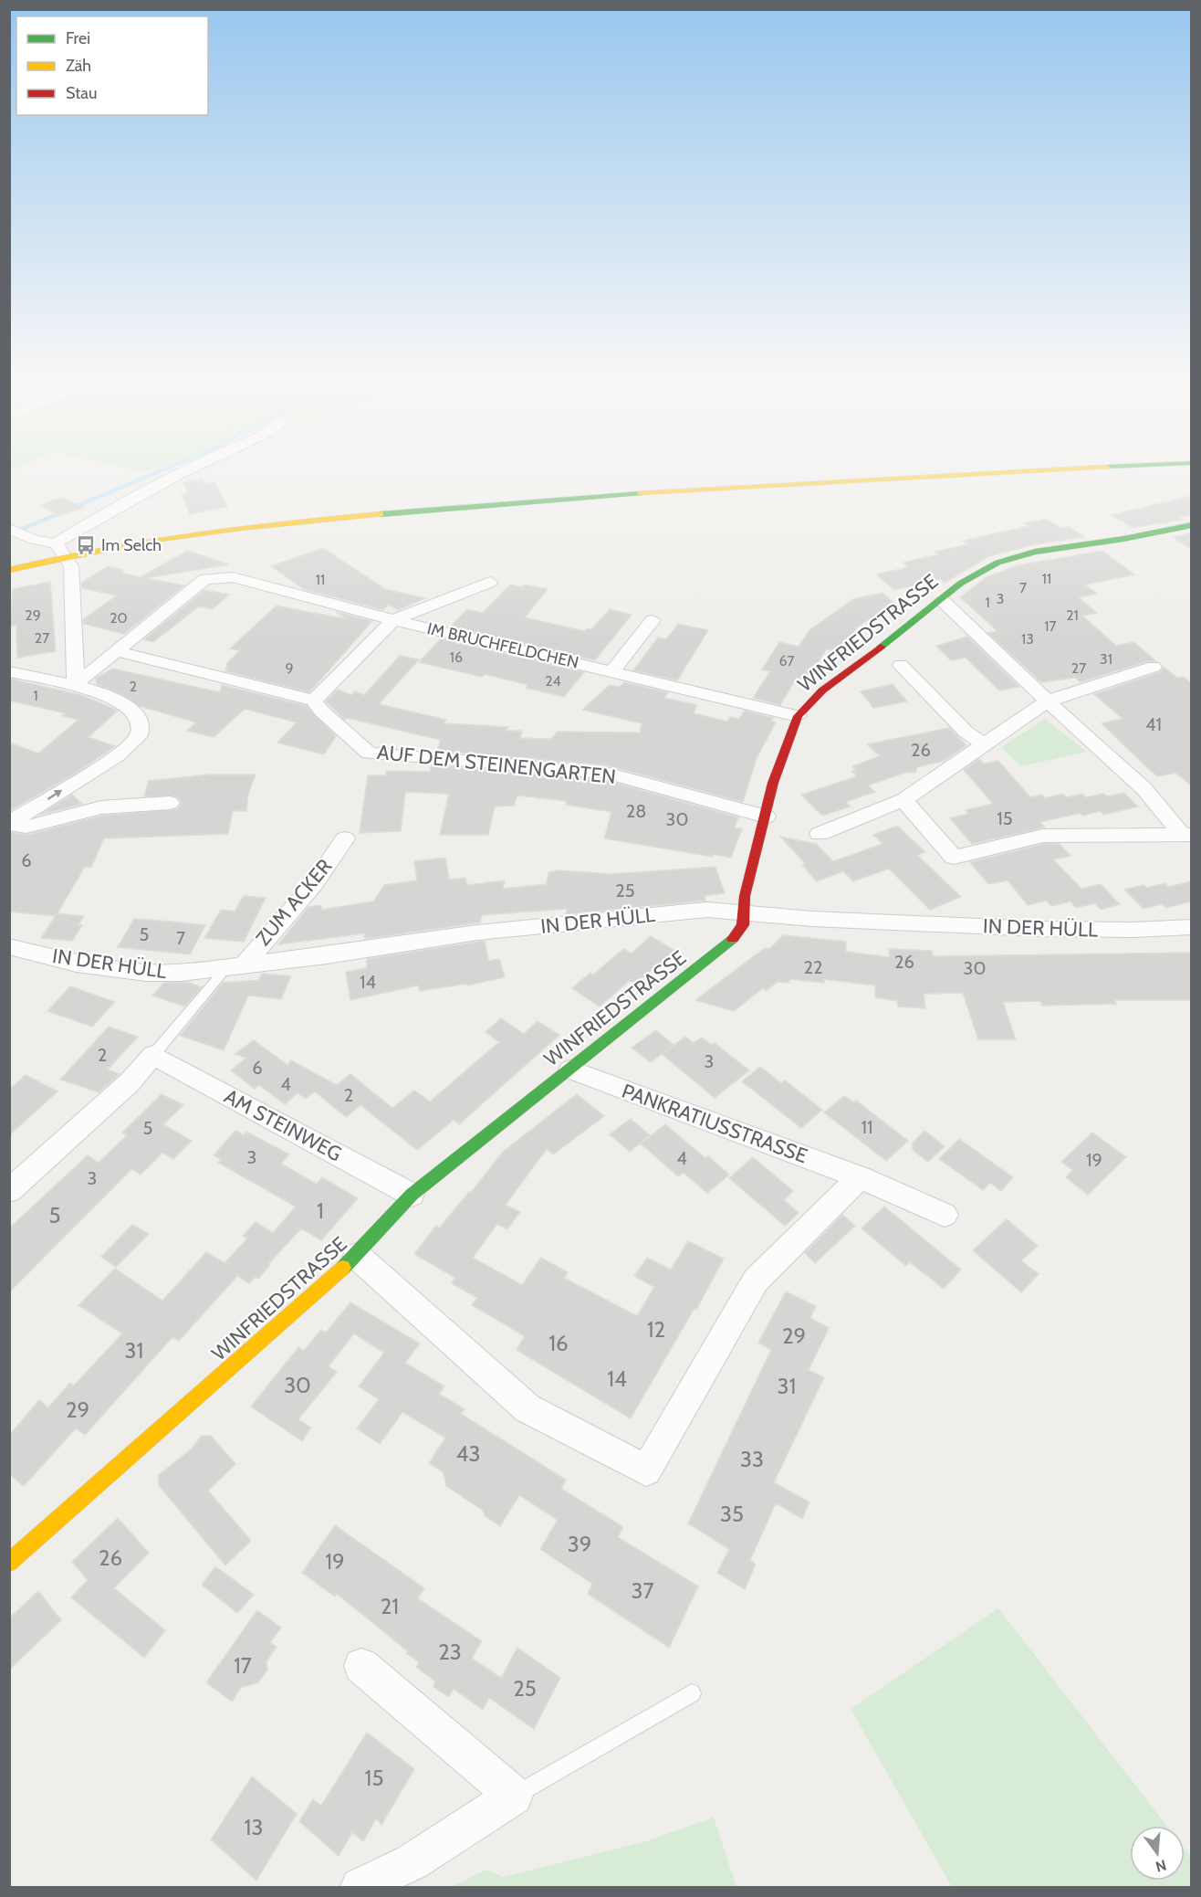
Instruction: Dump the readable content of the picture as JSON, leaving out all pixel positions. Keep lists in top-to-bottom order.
{
  "streets": {
    "street": [
      "WINFRIEDSTRASSE",
      "IM BRUCHFELDCHEN",
      "AUF DEM STEINENGARTEN",
      "ZUM ACKER",
      "IN DER HÜLL",
      "PANKRATIUSSTRASSE",
      "AM STEINWEG"
    ]
  },
  "crossings": [
    ["WINFRIEDSTRASSE", "IM BRUCHFELDCHEN"],
    ["WINFRIEDSTRASSE", "AUF DEM STEINENGARTEN"],
    ["WINFRIEDSTRASSE", "IN DER HÜLL"],
    ["WINFRIEDSTRASSE", "PANKRATIUSSTRASSE"],
    ["WINFRIEDSTRASSE", "AM STEINWEG"],
    ["IM BRUCHFELDCHEN", "AUF DEM STEINENGARTEN"],
    ["ZUM ACKER", "IN DER HÜLL"]
  ],
  "places": {
    "bus stop": ["Im Selch"]
  },
  "house_numbers": [
    "11",
    "11",
    "7",
    "3",
    "1",
    "29",
    "21",
    "20",
    "17",
    "27",
    "13",
    "16",
    "31",
    "67",
    "9",
    "27",
    "24",
    "2",
    "1",
    "41",
    "26",
    "28",
    "15",
    "30",
    "6",
    "25",
    "5",
    "7",
    "26",
    "22",
    "30",
    "14",
    "2",
    "3",
    "6",
    "4",
    "2",
    "11",
    "5",
    "3",
    "4",
    "19",
    "3",
    "1",
    "5",
    "12",
    "29",
    "16",
    "31",
    "14",
    "30",
    "31",
    "29",
    "43",
    "33",
    "35",
    "39",
    "26",
    "19",
    "37",
    "21",
    "23",
    "17",
    "25",
    "15",
    "13"
  ],
  "legend": ["Frei", "Zäh", "Stau"],
  "north": "bottom"
}
